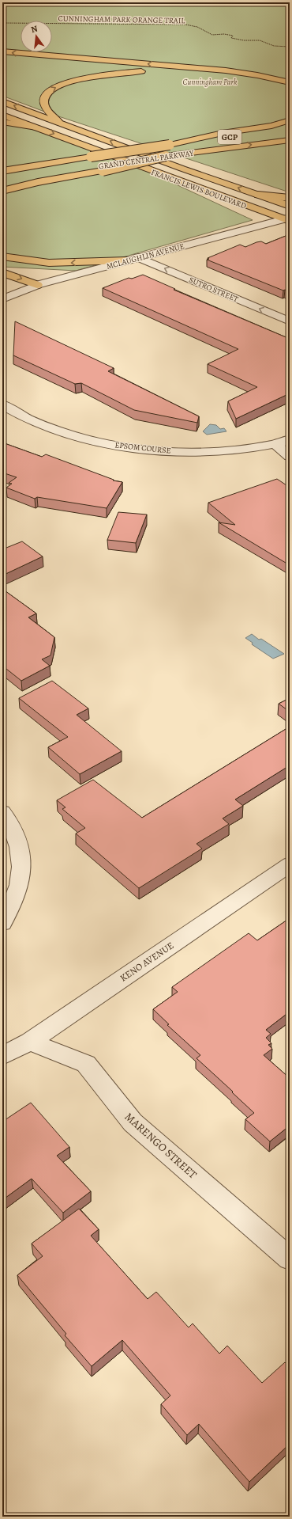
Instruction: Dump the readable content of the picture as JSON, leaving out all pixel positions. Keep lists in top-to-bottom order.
{
  "streets": {
    "main road": ["GCP", "GRAND CENTRAL PARKWAY", "FRANCIS LEWIS BOULEVARD"],
    "street": [
      "MCLAUGHLIN AVENUE",
      "SUTRO STREET",
      "EPSOM COURSE",
      "KENO AVENUE",
      "MARENGO STREET"
    ],
    "path": ["CUNNINGHAM PARK ORANGE TRAIL"]
  },
  "crossings": [
    ["FRANCIS LEWIS BOULEVARD", "MCLAUGHLIN AVENUE"],
    ["MCLAUGHLIN AVENUE", "SUTRO STREET"],
    ["KENO AVENUE", "MARENGO STREET"]
  ],
  "one_way": ["SUTRO STREET"],
  "parks": ["Cunningham Park"],
  "north": "top"
}
